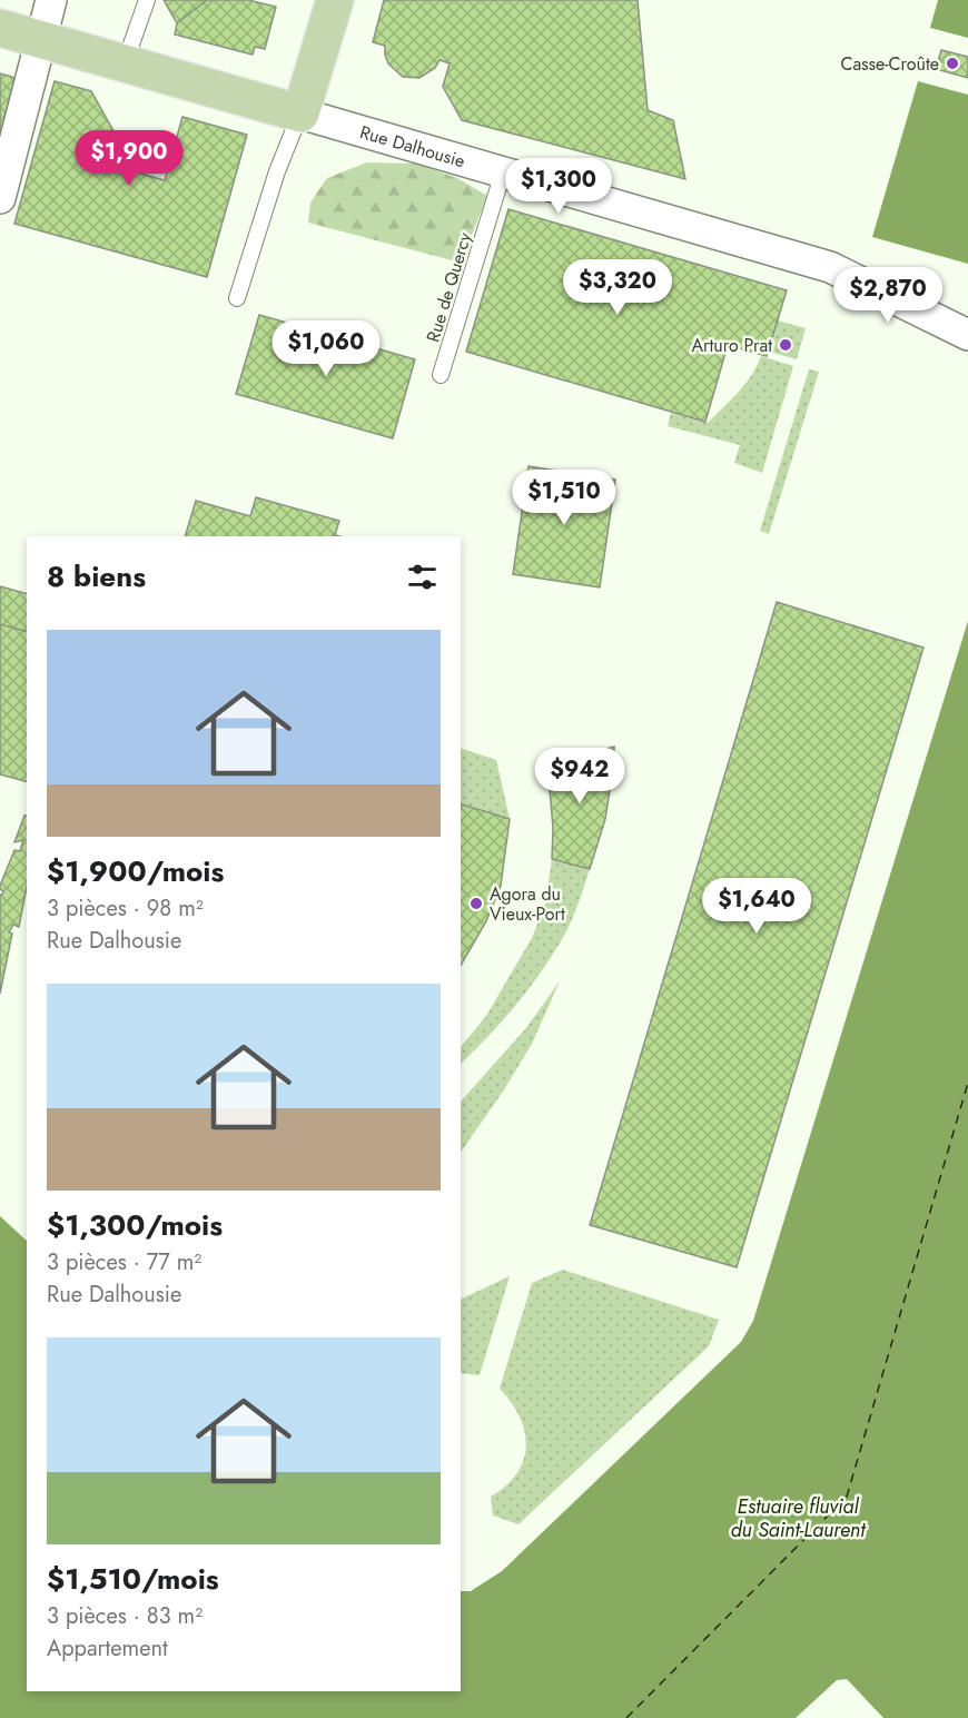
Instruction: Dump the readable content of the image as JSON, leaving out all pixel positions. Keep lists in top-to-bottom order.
{
  "streets": {
    "main road": ["Rue Dalhousie"],
    "lane": ["Rue de Quercy"]
  },
  "crossings": [
    ["Rue Dalhousie", "Rue de Quercy"]
  ],
  "water": ["Estuaire fluvial du Saint-Laurent"],
  "places": ["Casse-Croûte", "Arturo Prat", "Agora du Vieux-Port"],
  "page": {
    "price": [
      "$1,900",
      "$1,300",
      "$3,320",
      "$2,870",
      "$1,060",
      "$1,510",
      "$942",
      "$1,640"
    ],
    "heading": "8 biens",
    "list": [
      {
        "name": "$1,900/mois",
        "note": "3 pièces · 98 m² · Rue Dalhousie"
      },
      {
        "name": "$1,300/mois",
        "note": "3 pièces · 77 m² · Rue Dalhousie"
      },
      {
        "name": "$1,510/mois",
        "note": "3 pièces · 83 m² · Appartement"
      }
    ]
  }
}
